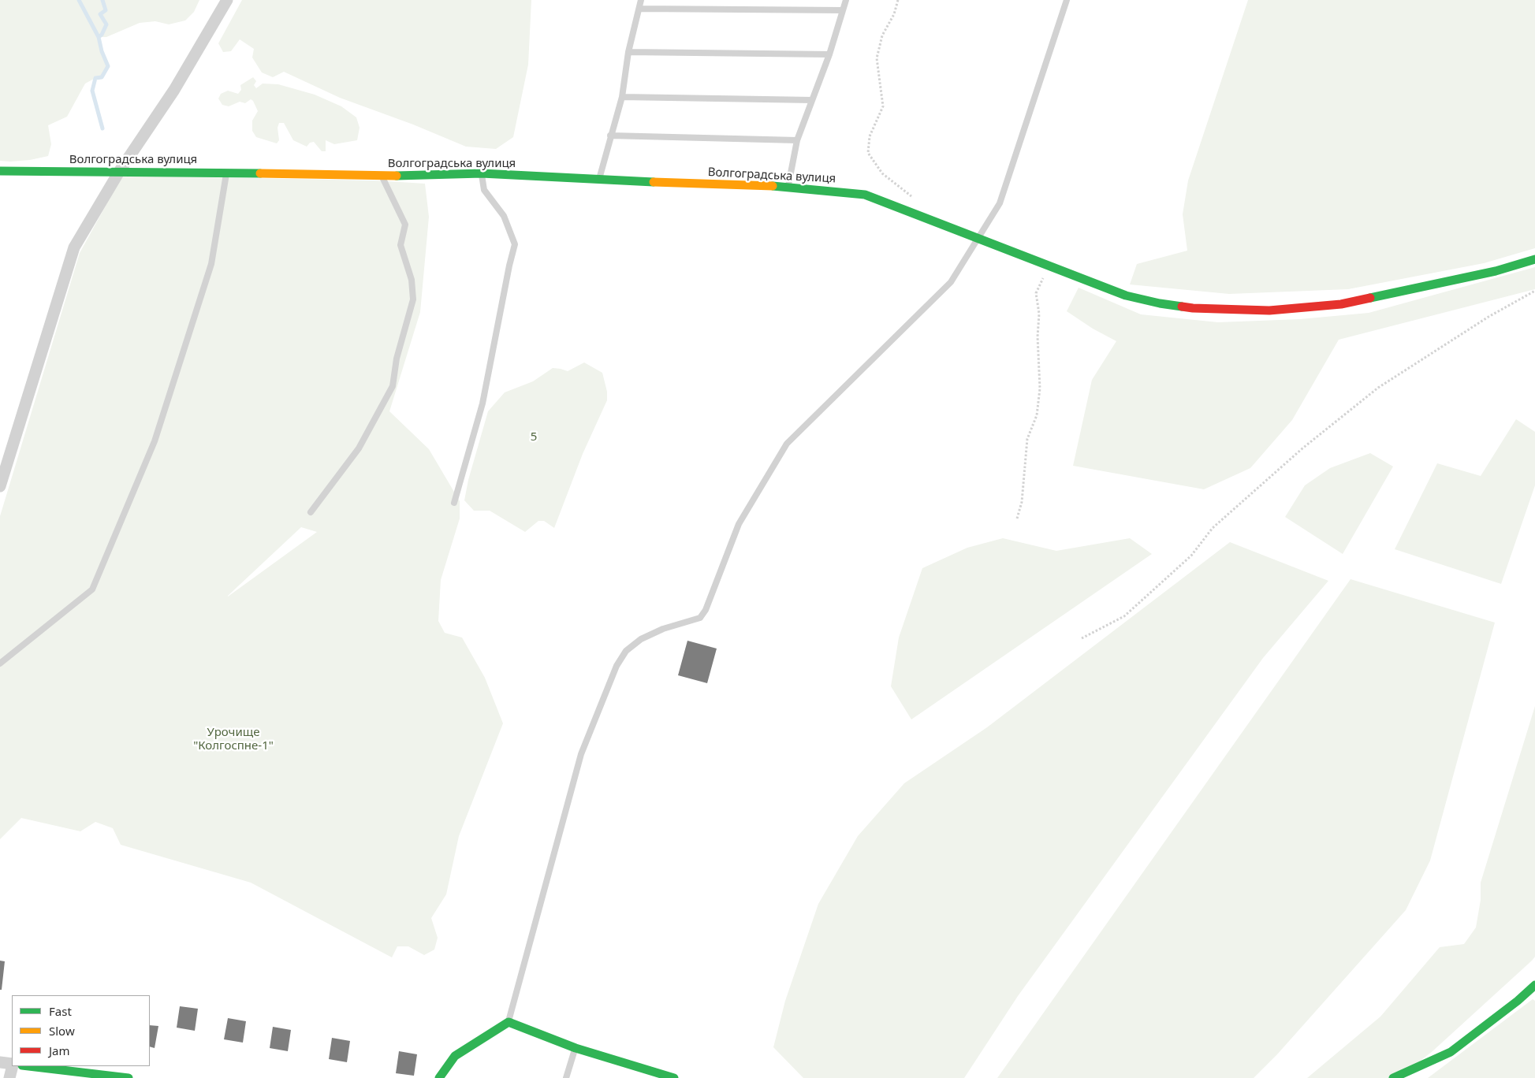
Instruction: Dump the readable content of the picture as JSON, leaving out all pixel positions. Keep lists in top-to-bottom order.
{
  "streets": {
    "street": ["Волгоградська вулиця"]
  },
  "parks": ["5", "Урочище \"Колгоспне-1\""],
  "legend": ["Fast", "Slow", "Jam"]
}
